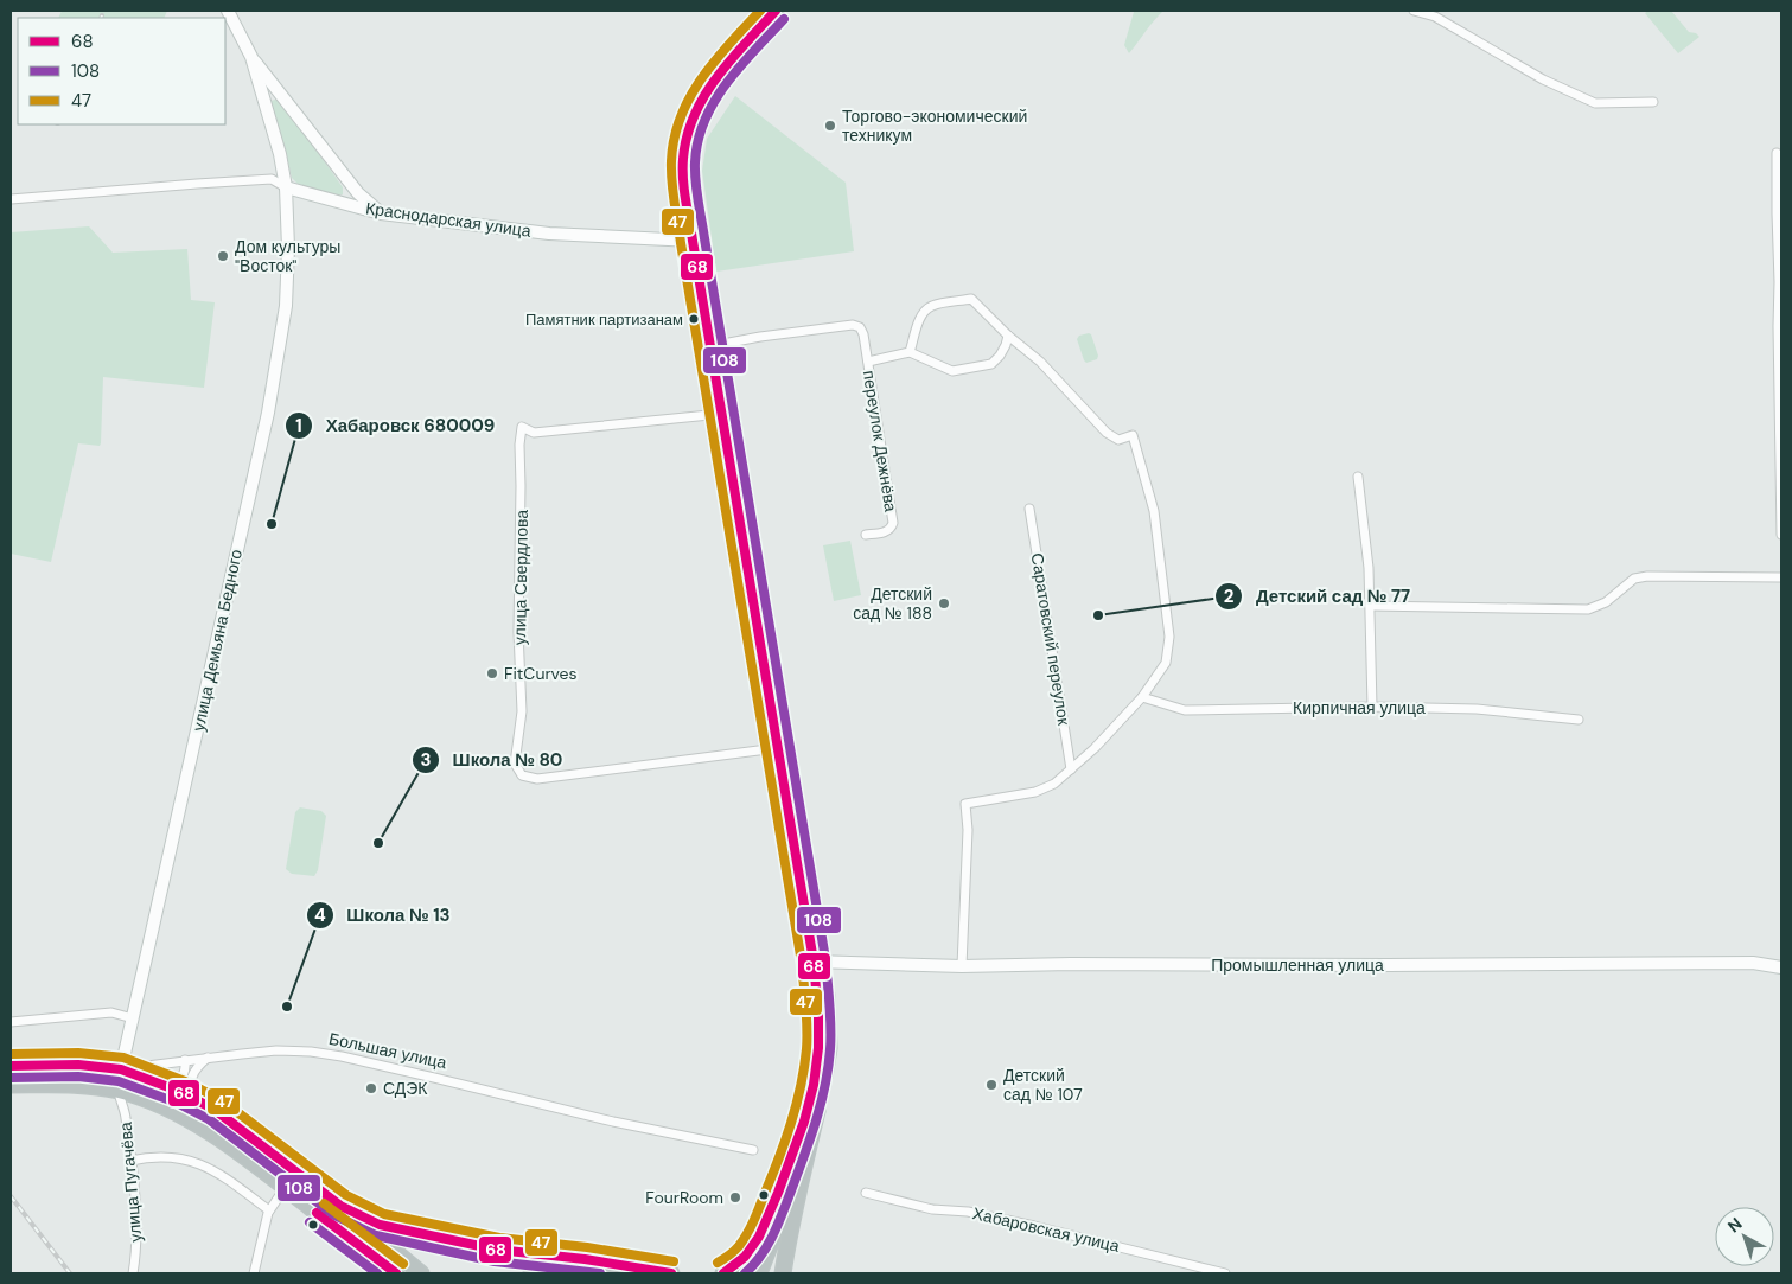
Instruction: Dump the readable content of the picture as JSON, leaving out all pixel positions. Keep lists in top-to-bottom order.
{
  "streets": {
    "highway": ["Большая улица"],
    "street": [
      "Краснодарская улица",
      "переулок Дежнёва",
      "улица Свердлова",
      "Саратовский переулок",
      "улица Демьяна Бедного",
      "Кирпичная улица",
      "Промышленная улица",
      "улица Пугачёва",
      "Хабаровская улица"
    ]
  },
  "crossings": [
    ["Краснодарская улица", "улица Демьяна Бедного"],
    ["улица Демьяна Бедного", "Большая улица"],
    ["улица Демьяна Бедного", "улица Пугачёва"]
  ],
  "places": [
    "Торгово-экономический техникум",
    "Дом культуры \"Восток\"",
    "Памятник партизанам",
    "Хабаровск 680009",
    "Детский сад № 188",
    "Детский сад № 77",
    "FitCurves",
    "Школа № 80",
    "Школа № 13",
    "Детский сад № 107",
    "СДЭК",
    "FourRoom"
  ],
  "lines": ["transit line 68", "transit line 47", "transit line 108"],
  "legend": ["68", "108", "47"],
  "north": "top left"
}
